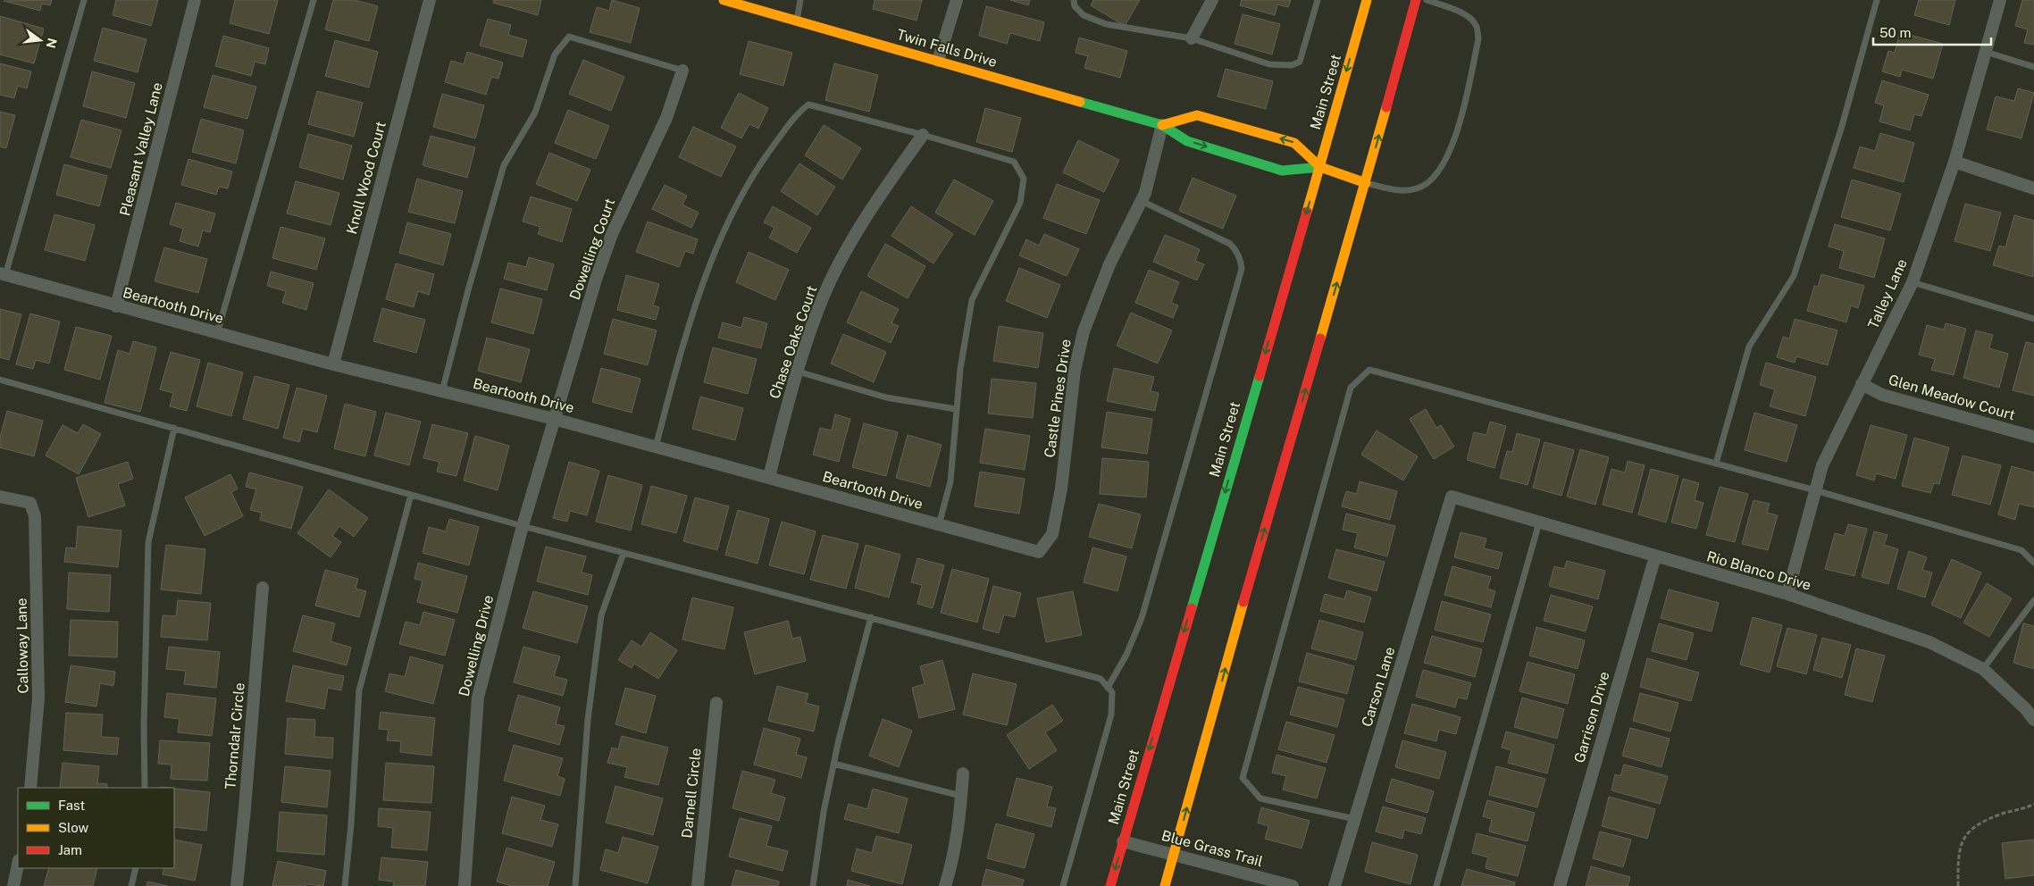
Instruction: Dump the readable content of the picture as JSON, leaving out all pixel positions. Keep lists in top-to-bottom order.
{
  "streets": {
    "main road": ["Twin Falls Drive", "Main Street"],
    "street": [
      "Pleasant Valley Lane",
      "Knoll Wood Court",
      "Dowelling Court",
      "Talley Lane",
      "Beartooth Drive",
      "Chase Oaks Court",
      "Glen Meadow Court",
      "Castle Pines Drive",
      "Rio Blanco Drive",
      "Calloway Lane",
      "Dowelling Drive",
      "Carson Lane",
      "Garrison Drive",
      "Thorndalr Circle",
      "Darnell Circle",
      "Blue Grass Trail"
    ]
  },
  "crossings": [
    ["Twin Falls Drive", "Main Street"],
    ["Twin Falls Drive", "Castle Pines Drive"],
    ["Main Street", "Blue Grass Trail"],
    ["Pleasant Valley Lane", "Beartooth Drive"],
    ["Knoll Wood Court", "Beartooth Drive"],
    ["Dowelling Court", "Beartooth Drive"],
    ["Dowelling Court", "Dowelling Drive"],
    ["Talley Lane", "Glen Meadow Court"],
    ["Talley Lane", "Rio Blanco Drive"],
    ["Beartooth Drive", "Chase Oaks Court"],
    ["Beartooth Drive", "Castle Pines Drive"],
    ["Beartooth Drive", "Dowelling Drive"],
    ["Rio Blanco Drive", "Carson Lane"],
    ["Rio Blanco Drive", "Garrison Drive"]
  ],
  "legend": ["Fast", "Slow", "Jam"],
  "scale_bar": "50 m",
  "north": "right"
}
